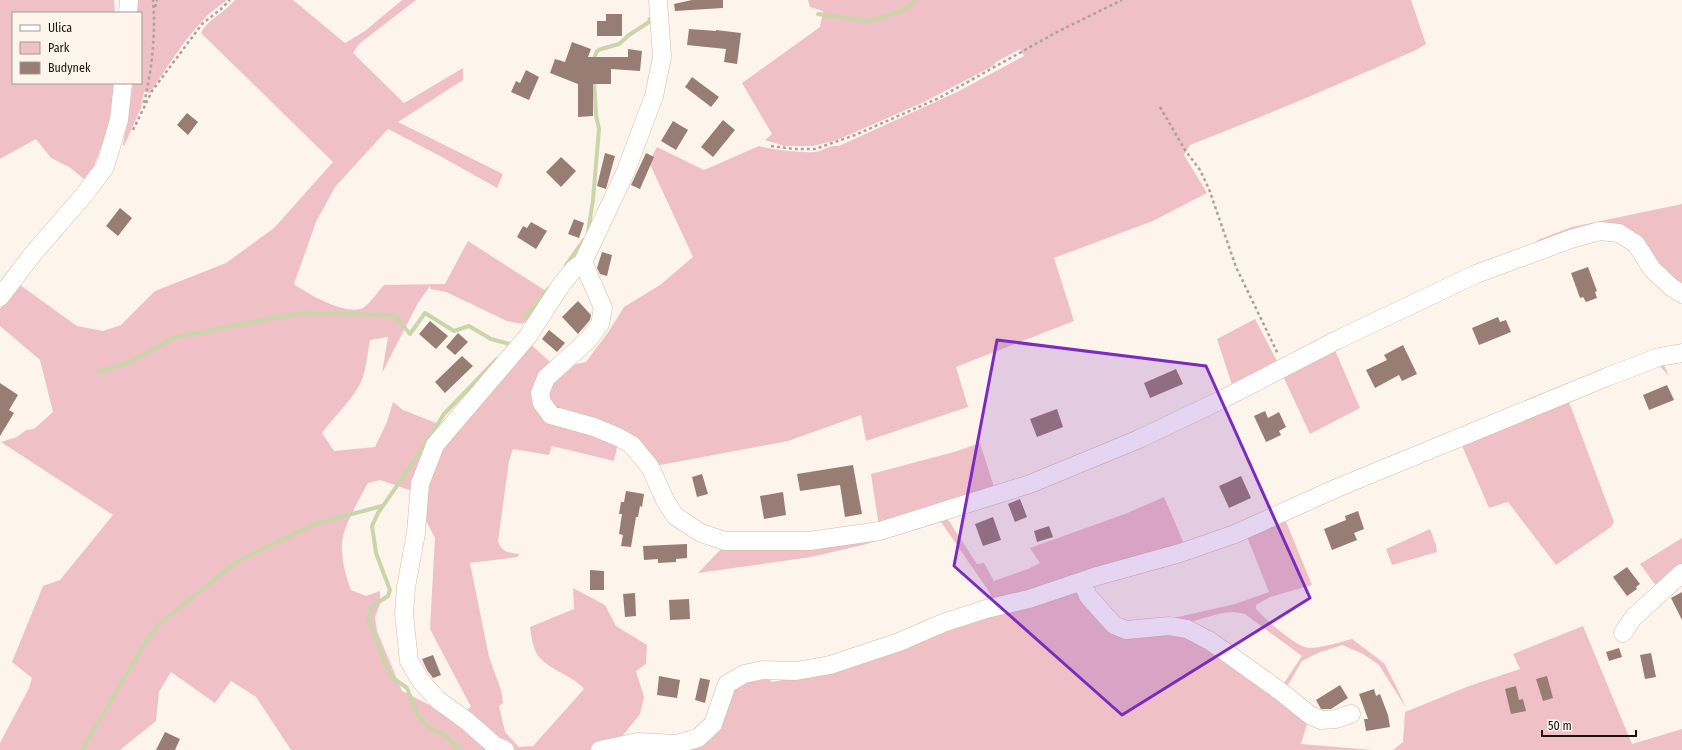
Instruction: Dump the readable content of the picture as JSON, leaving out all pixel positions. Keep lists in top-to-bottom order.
{
  "legend": ["Ulica", "Park", "Budynek"],
  "scale_bar": "50 m"
}
